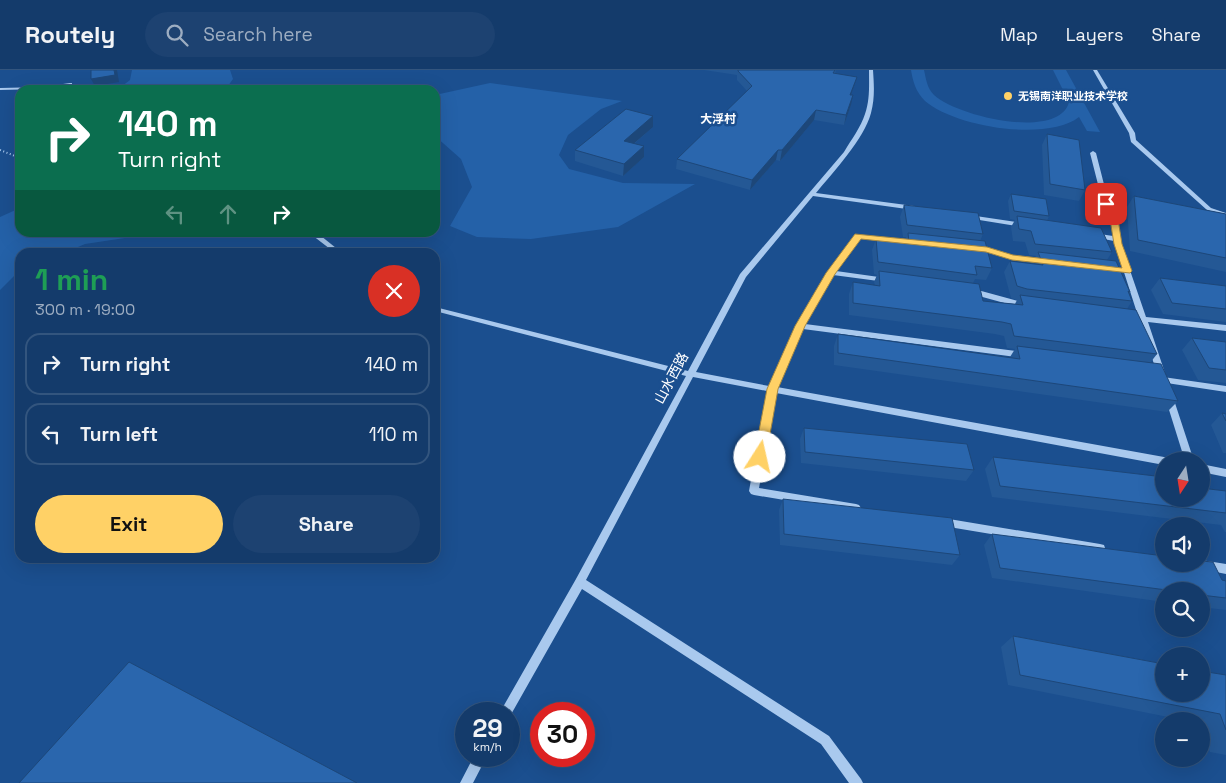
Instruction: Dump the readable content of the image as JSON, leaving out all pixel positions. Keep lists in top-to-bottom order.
{
  "streets": {
    "street": ["山水西路"]
  },
  "districts": ["大浮村"],
  "places": ["无锡南洋职业技术学校"],
  "north": "bottom",
  "page": {
    "header": "Routely",
    "search": "Search here",
    "nav": ["Map", "Layers", "Share"],
    "turn": ["140 m", "Turn right"],
    "heading": ["1 min", "300 m · 19:00"],
    "list": [
      {
        "name": "Turn right",
        "value": "140 m"
      },
      {
        "name": "Turn left",
        "value": "110 m"
      }
    ],
    "map_buttons": ["+", "−"],
    "buttons": ["Exit", "Share"],
    "speed": "29 km/h",
    "limit": "30"
  }
}
